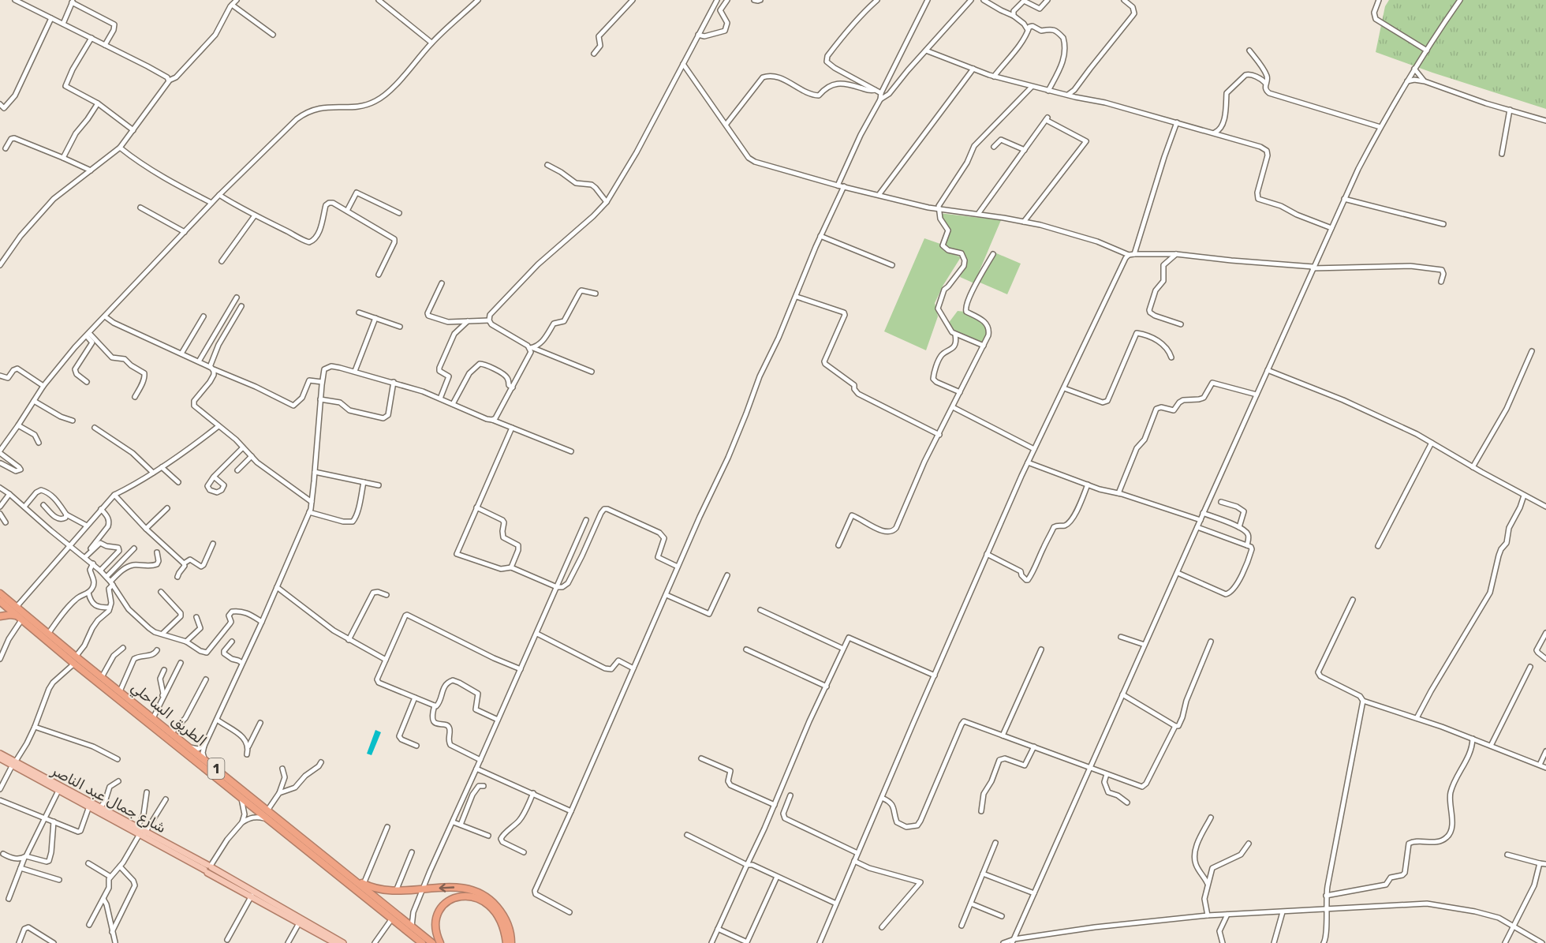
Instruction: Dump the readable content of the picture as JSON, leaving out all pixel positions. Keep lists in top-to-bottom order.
{
  "streets": {
    "highway": ["الطريق الساحلي", "1"],
    "main road": ["شارع جمال عبد الناصر"]
  }
}
